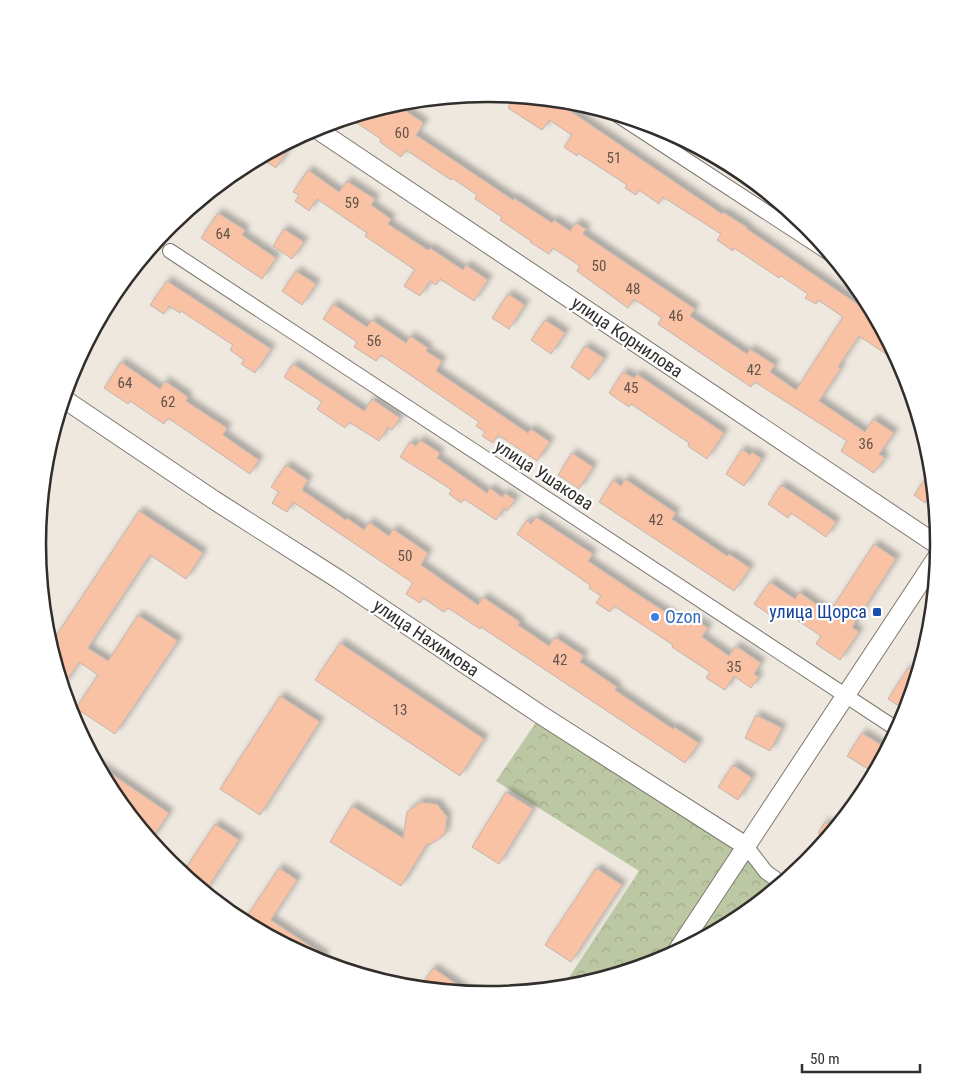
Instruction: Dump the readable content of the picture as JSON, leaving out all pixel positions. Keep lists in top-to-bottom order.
{
  "streets": {
    "street": ["улица Корнилова", "улица Ушакова", "улица Нахимова"]
  },
  "places": {
    "transit": ["улица Щорса"],
    "other": ["Ozon"]
  },
  "house_numbers": [
    "60",
    "51",
    "59",
    "64",
    "50",
    "48",
    "46",
    "56",
    "42",
    "64",
    "45",
    "62",
    "36",
    "42",
    "50",
    "42",
    "35",
    "13"
  ],
  "scale_bar": "50 m"
}
